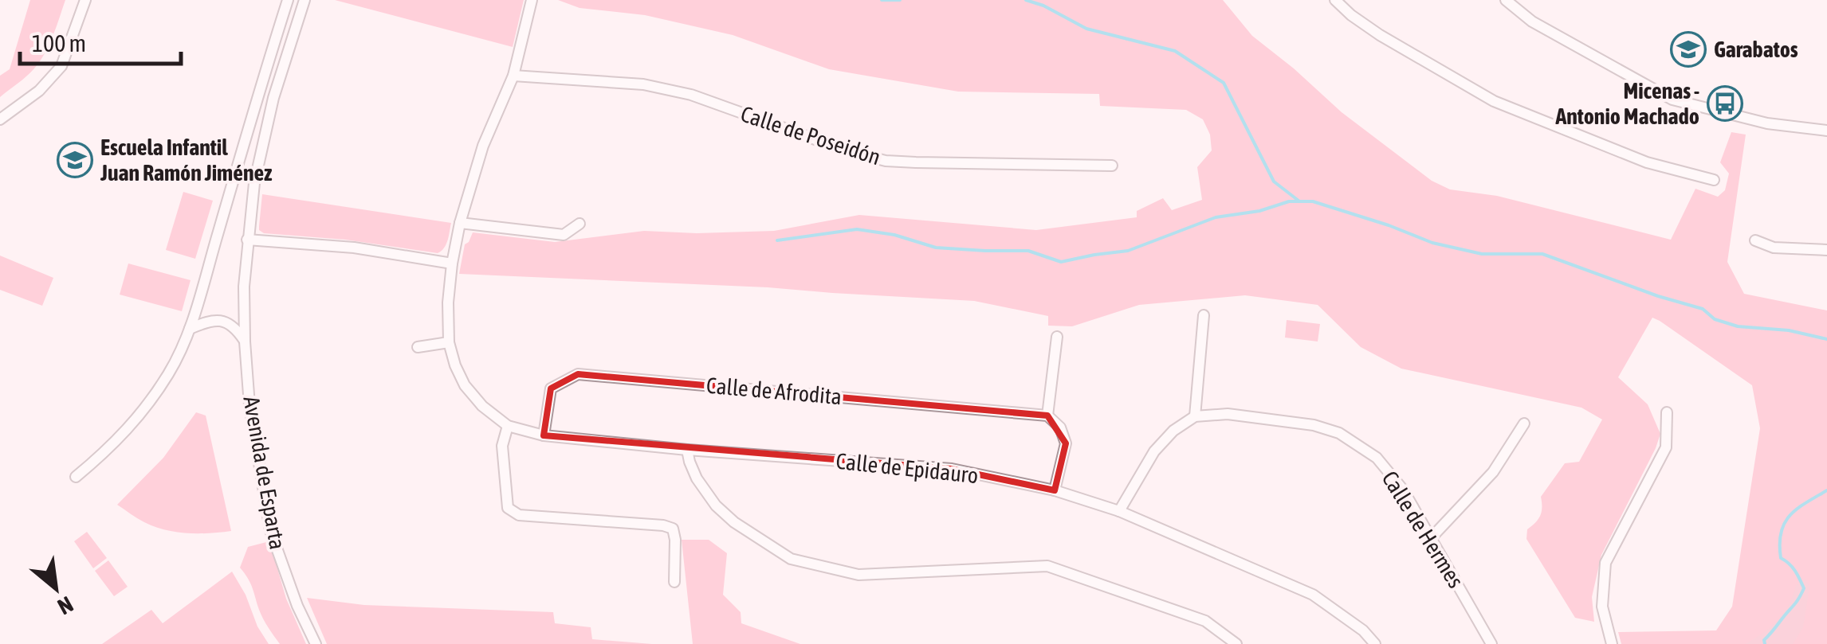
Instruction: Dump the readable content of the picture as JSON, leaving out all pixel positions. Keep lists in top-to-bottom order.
{
  "streets": {
    "street": [
      "Calle de Poseidón",
      "Calle de Afrodita",
      "Calle de Epidauro",
      "Avenida de Esparta",
      "Calle de Hermes"
    ]
  },
  "crossings": [
    ["Calle de Poseidón", "Calle de Epidauro"],
    ["Calle de Afrodita", "Calle de Epidauro"]
  ],
  "places": {
    "school or university": ["Garabatos", "Escuela Infantil Juan Ramón Jiménez"],
    "bus stop": ["Micenas - Antonio Machado"]
  },
  "scale_bar": "100 m",
  "north": "bottom right"
}
